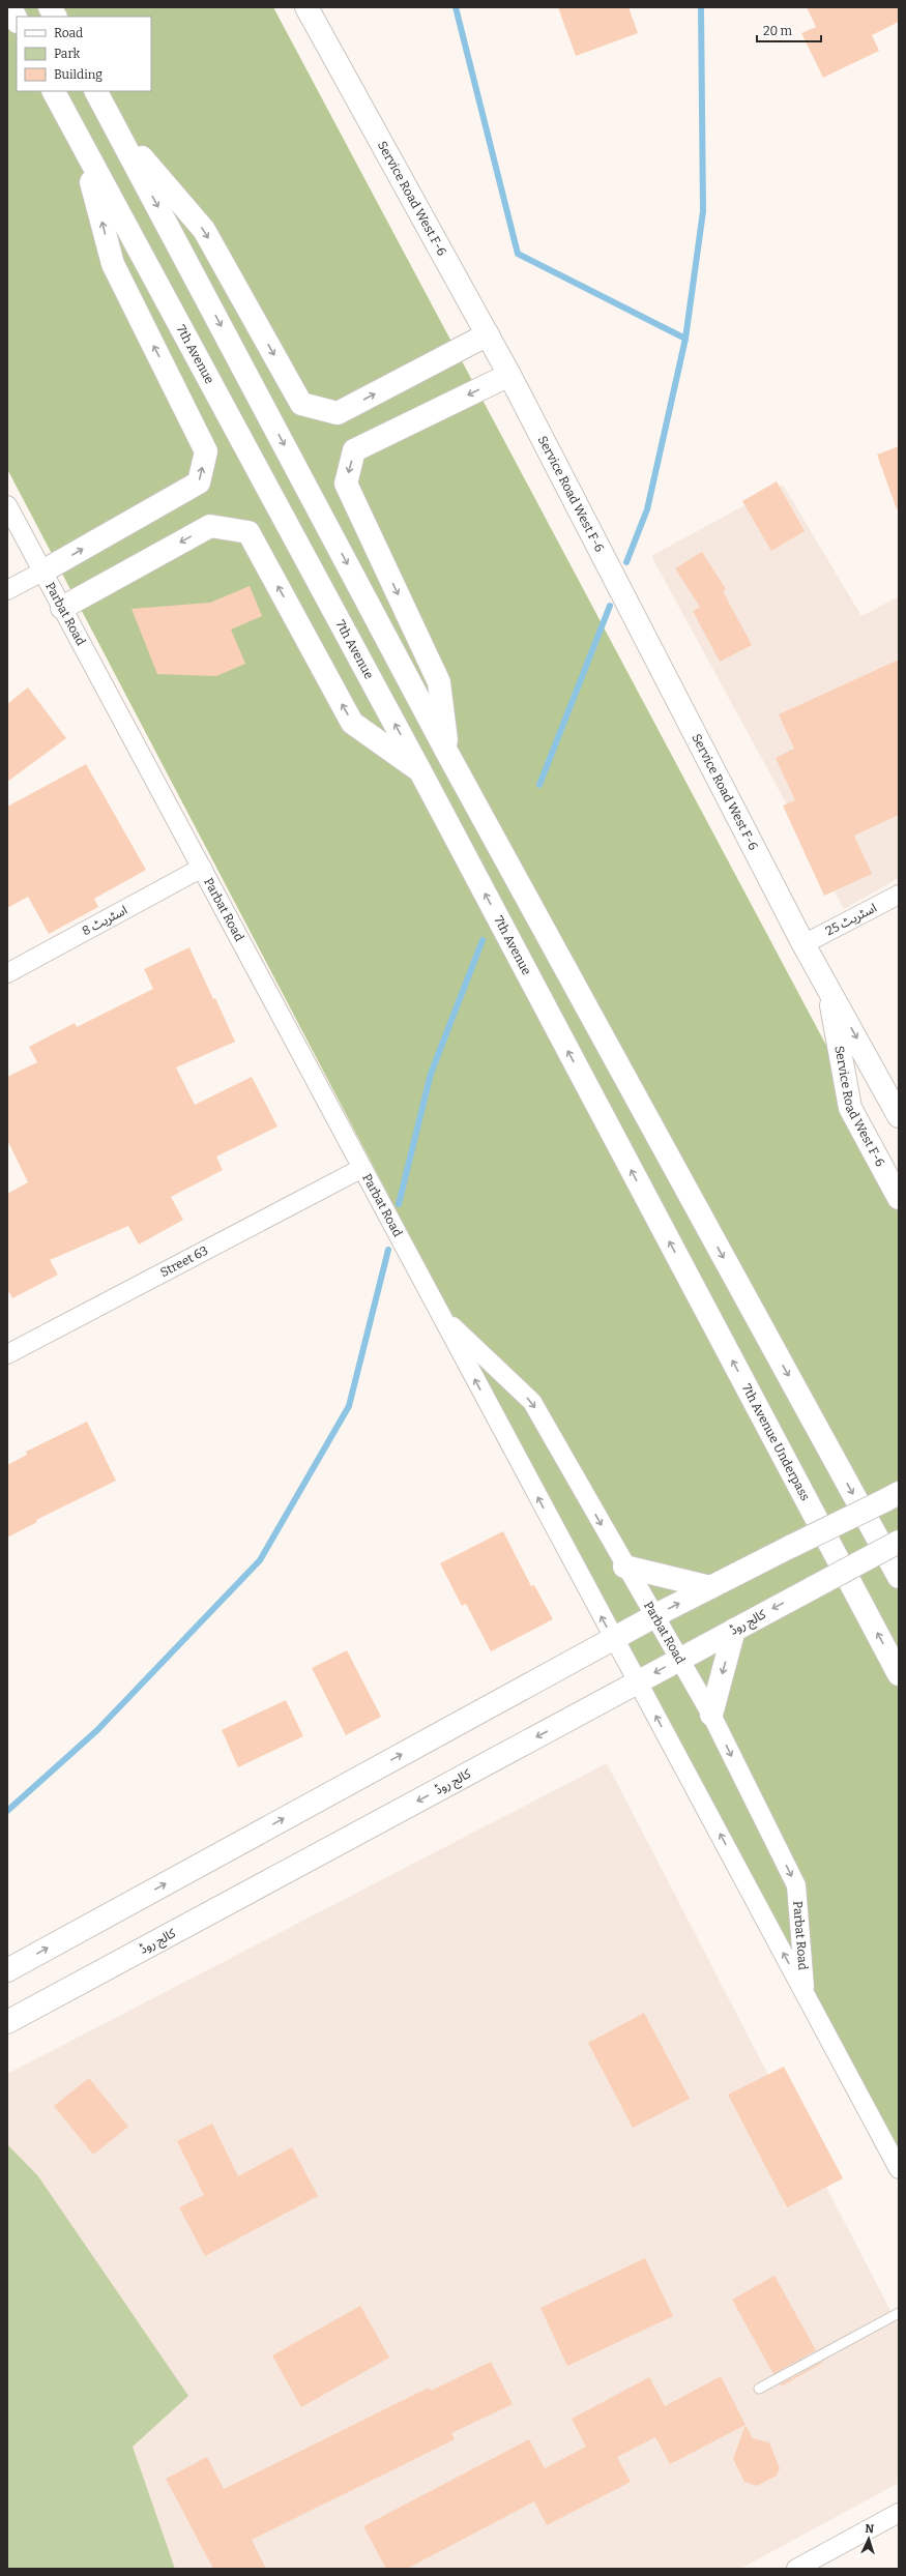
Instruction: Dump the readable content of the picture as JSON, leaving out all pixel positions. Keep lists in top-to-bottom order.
{
  "streets": {
    "main road": [
      "Service Road West F-6",
      "7th Avenue",
      "7th Avenue Underpass",
      "کالج روڈ"
    ],
    "street": [
      "Parbat Road",
      "اسٹریٹ 25",
      "اسٹریٹ 8",
      "Street 63"
    ]
  },
  "crossings": [
    ["Service Road West F-6", "اسٹریٹ 25"],
    ["7th Avenue", "7th Avenue Underpass"],
    ["Parbat Road", "اسٹریٹ 8"],
    ["Parbat Road", "Street 63"],
    ["Parbat Road", "کالج روڈ"]
  ],
  "legend": ["Road", "Park", "Building"],
  "scale_bar": "20 m",
  "north": "top"
}
